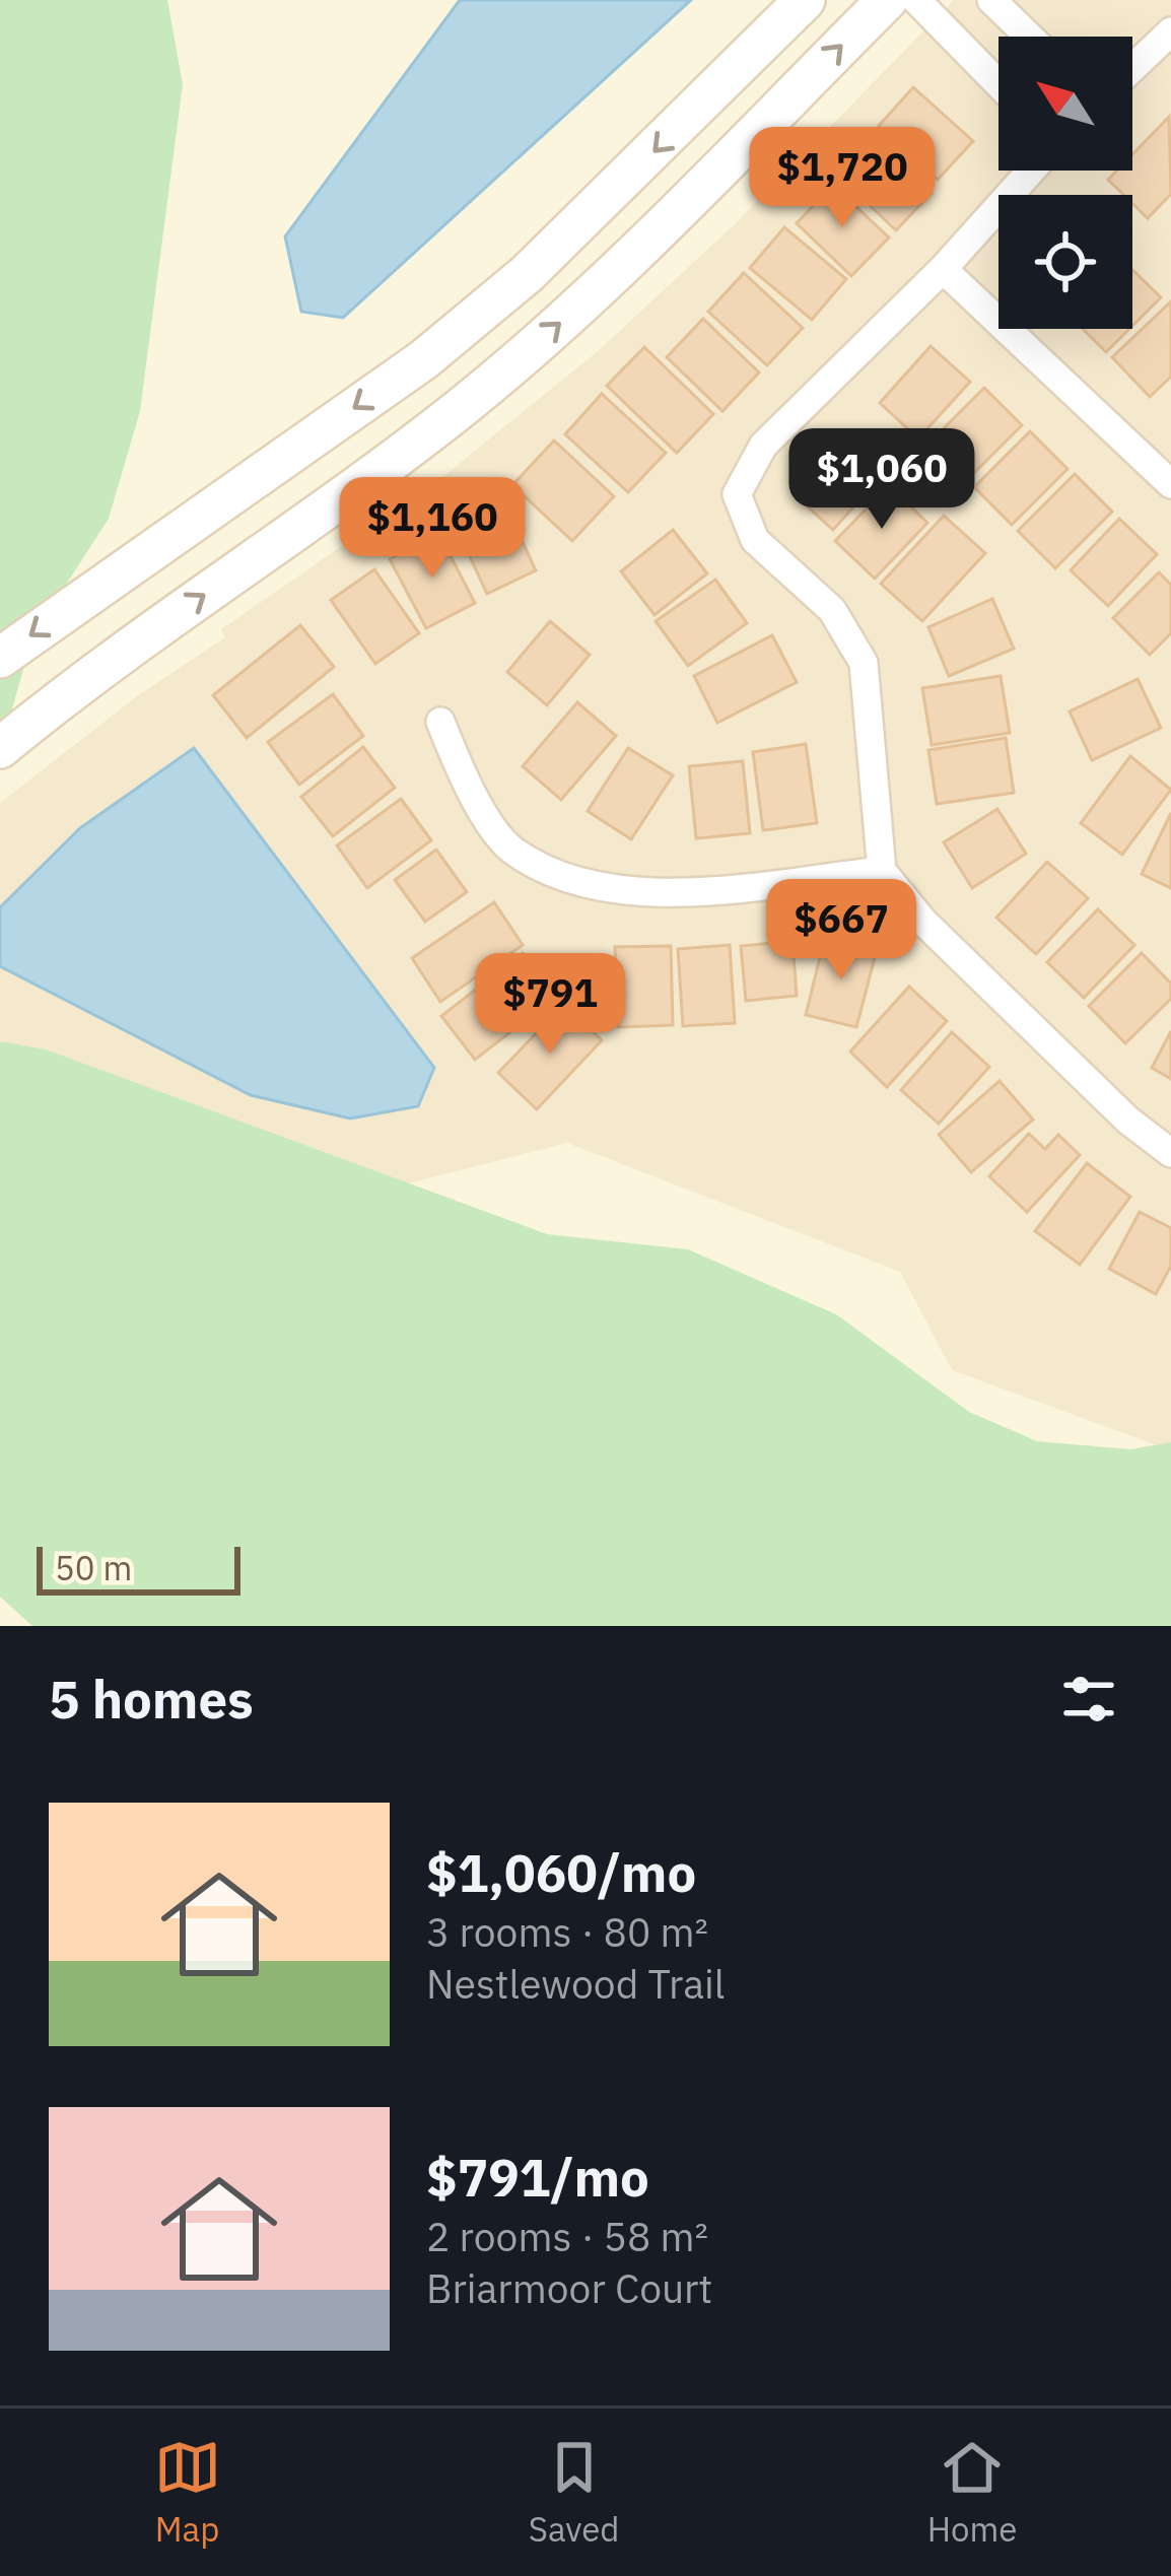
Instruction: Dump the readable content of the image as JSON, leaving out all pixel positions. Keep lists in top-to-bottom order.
{
  "scale_bar": "50 m",
  "north": "top left",
  "page": {
    "price": [
      "$1,720",
      "$1,060",
      "$1,160",
      "$667",
      "$791"
    ],
    "scale": "50 m",
    "heading": "5 homes",
    "list": [
      {
        "name": "$1,060/mo",
        "note": "3 rooms · 80 m² · Nestlewood Trail"
      },
      {
        "name": "$791/mo",
        "note": "2 rooms · 58 m² · Briarmoor Court"
      }
    ],
    "tabs": ["Map", "Saved", "Home"]
  }
}
